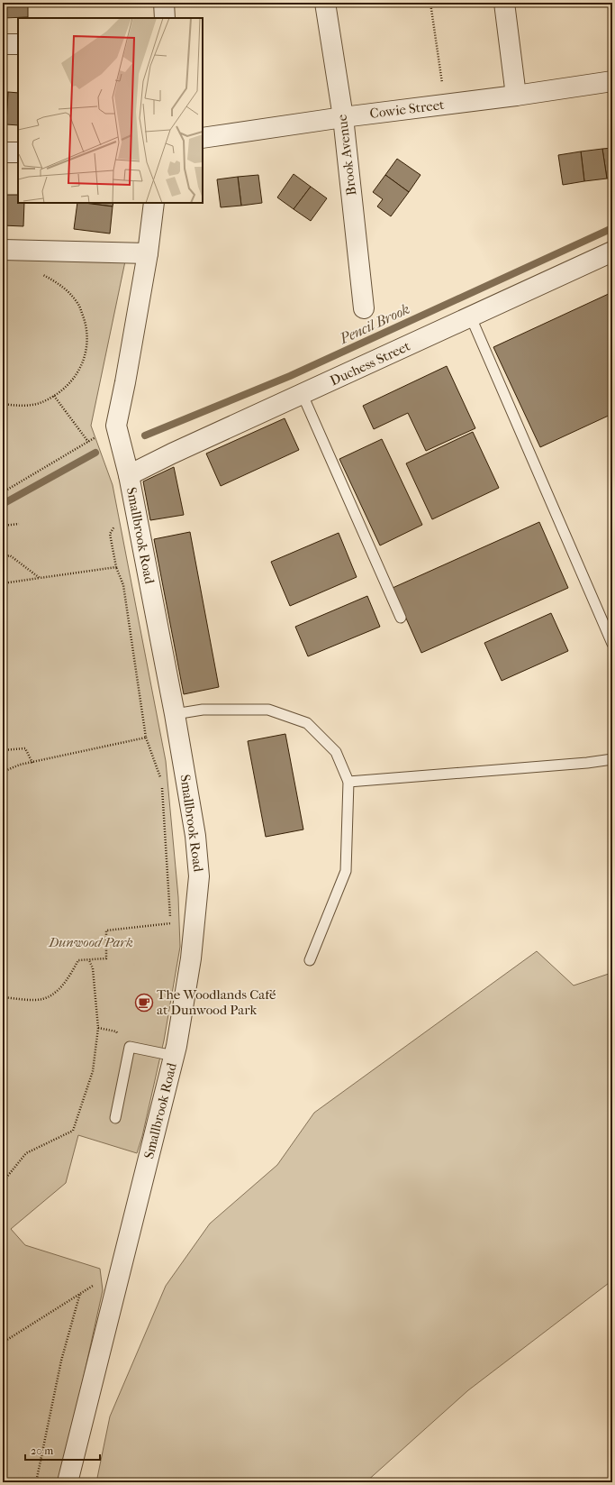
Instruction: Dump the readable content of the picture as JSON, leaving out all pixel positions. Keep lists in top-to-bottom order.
{
  "streets": {
    "street": [
      "Cowie Street",
      "Brook Avenue",
      "Duchess Street",
      "Smallbrook Road"
    ]
  },
  "crossings": [
    ["Cowie Street", "Brook Avenue"],
    ["Duchess Street", "Smallbrook Road"]
  ],
  "water": ["Pencil Brook"],
  "parks": ["Dunwood Park"],
  "places": {
    "cafe": ["The Woodlands Café at Dunwood Park"]
  },
  "scale_bar": "20 m"
}
